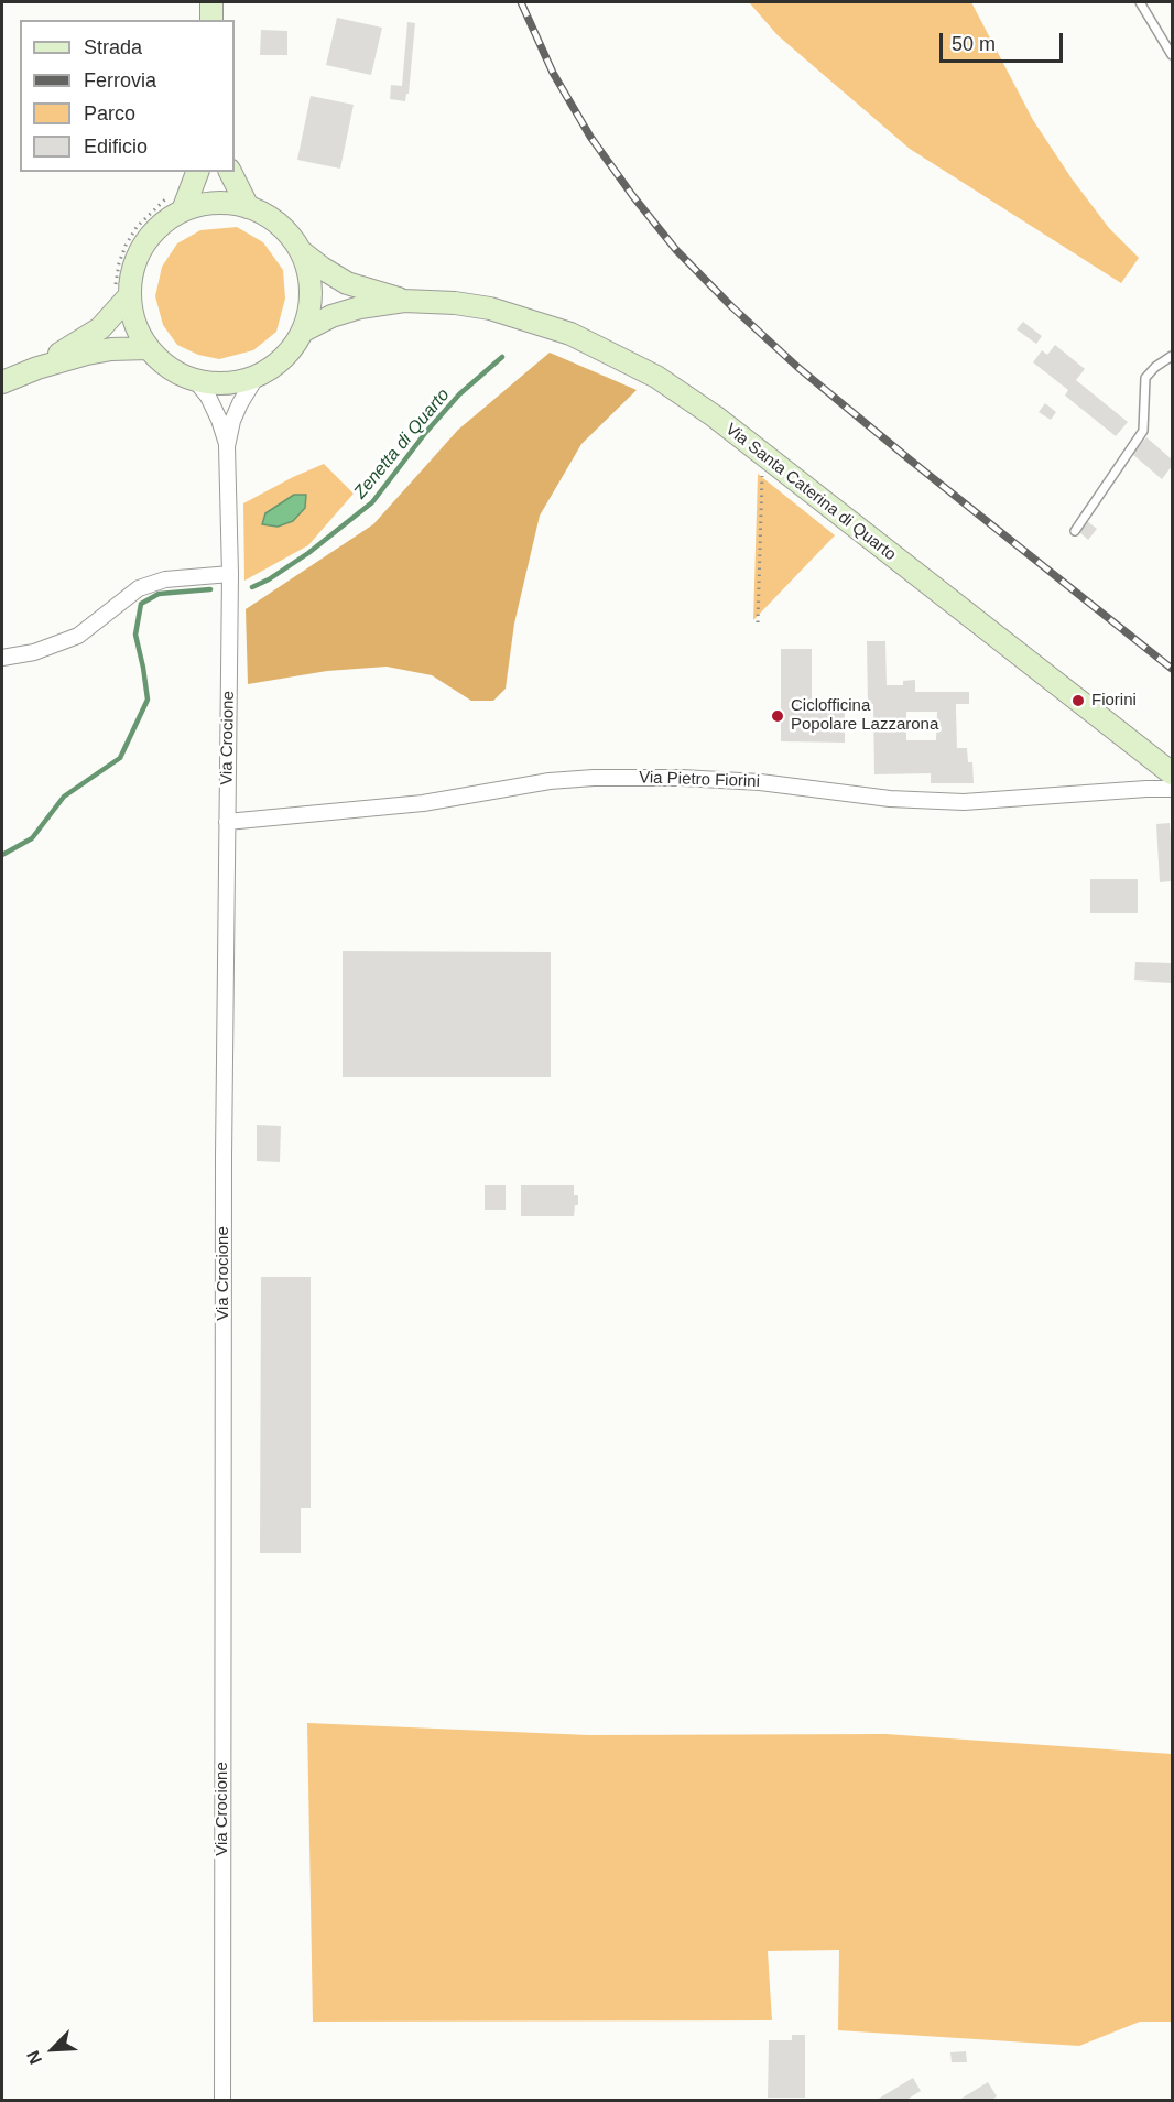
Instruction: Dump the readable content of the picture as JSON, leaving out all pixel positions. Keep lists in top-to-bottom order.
{
  "streets": {
    "main road": ["Via Santa Caterina di Quarto"],
    "street": ["Via Crocione", "Via Pietro Fiorini"]
  },
  "crossings": [
    ["Via Santa Caterina di Quarto", "Via Crocione"],
    ["Via Crocione", "Via Pietro Fiorini"]
  ],
  "water": ["Zenetta di Quarto"],
  "places": ["Fiorini", "Ciclofficina Popolare Lazzarona"],
  "legend": [
    "Strada",
    "Ferrovia",
    "Parco",
    "Edificio"
  ],
  "scale_bar": "50 m",
  "north": "bottom left"
}
